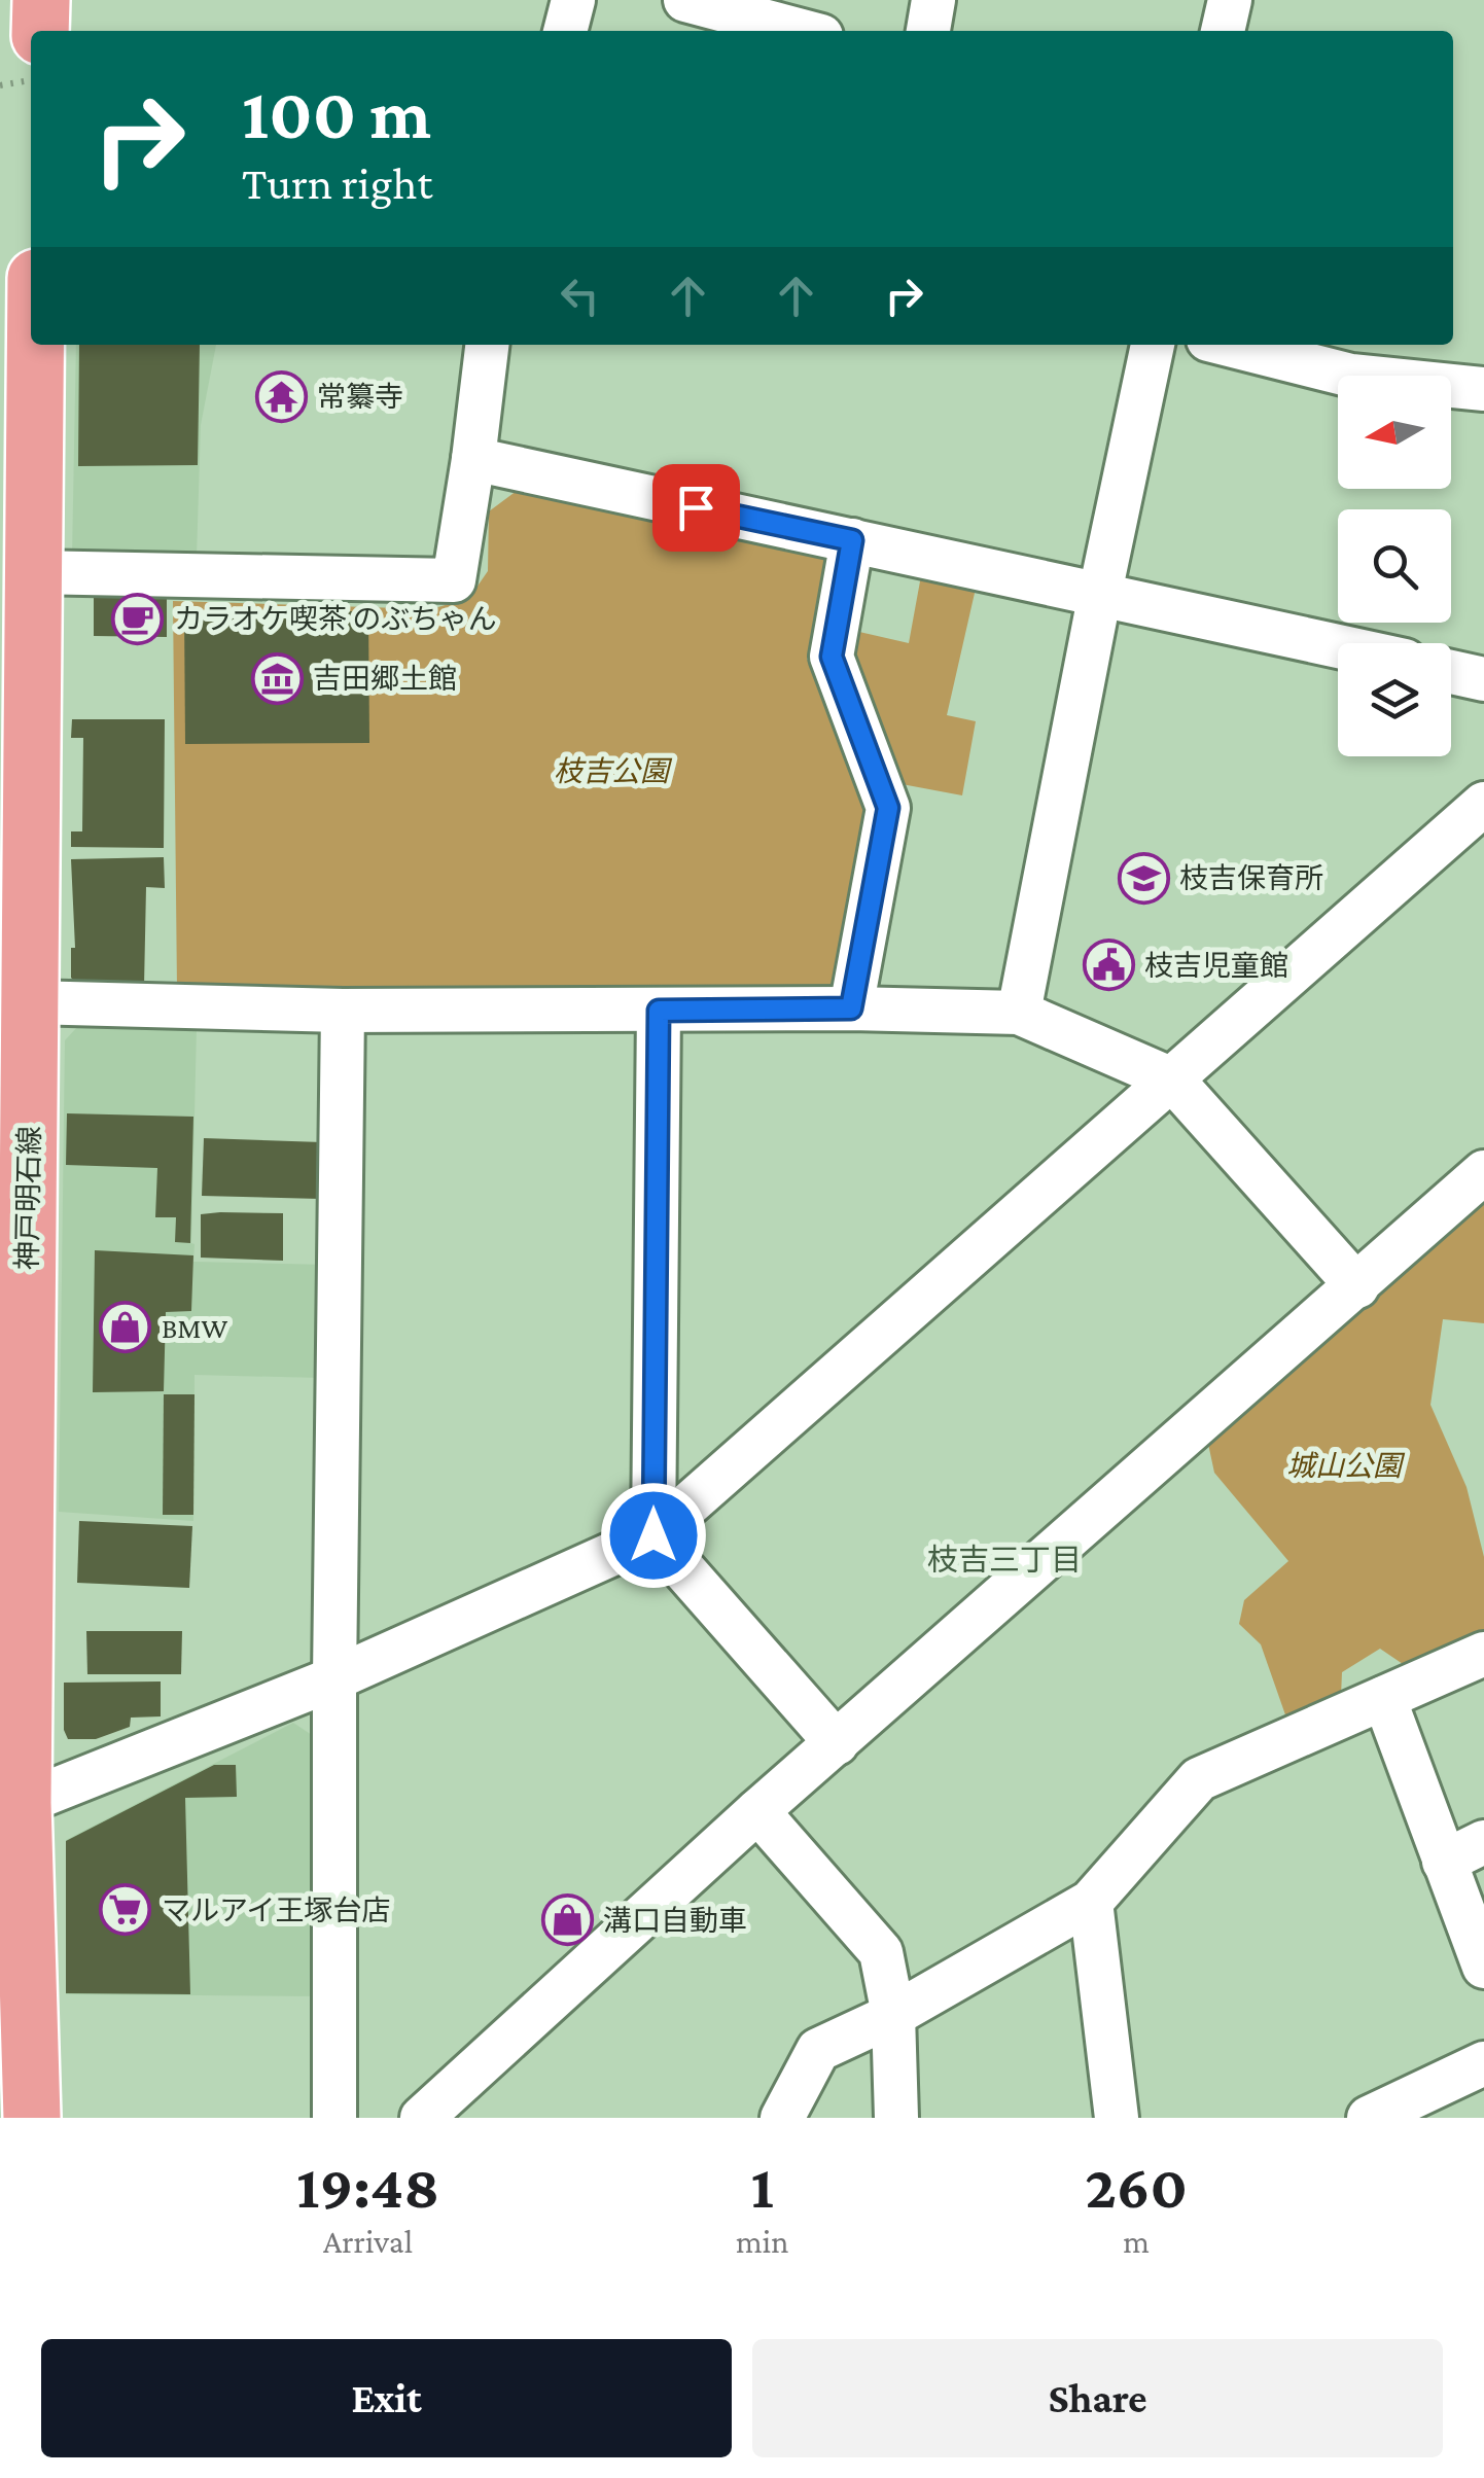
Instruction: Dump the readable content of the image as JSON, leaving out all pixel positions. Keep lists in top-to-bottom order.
{
  "streets": {
    "main road": ["神戸明石線"]
  },
  "districts": ["枝吉三丁目"],
  "parks": ["枝吉公園", "城山公園"],
  "places": {
    "temple": ["常纂寺"],
    "cafe": ["カラオケ喫茶 のぶちゃん"],
    "museum": ["吉田郷土館"],
    "school or university": ["枝吉保育所"],
    "public building": ["枝吉児童館"],
    "shop": ["BMW", "溝口自動車"],
    "supermarket": ["マルアイ王塚台店"]
  },
  "north": "left",
  "page": {
    "turn": ["100 m", "Turn right"],
    "eta": [
      "19:48",
      "Arrival",
      "1",
      "min",
      "260",
      "m"
    ],
    "buttons": ["Exit", "Share"]
  }
}
